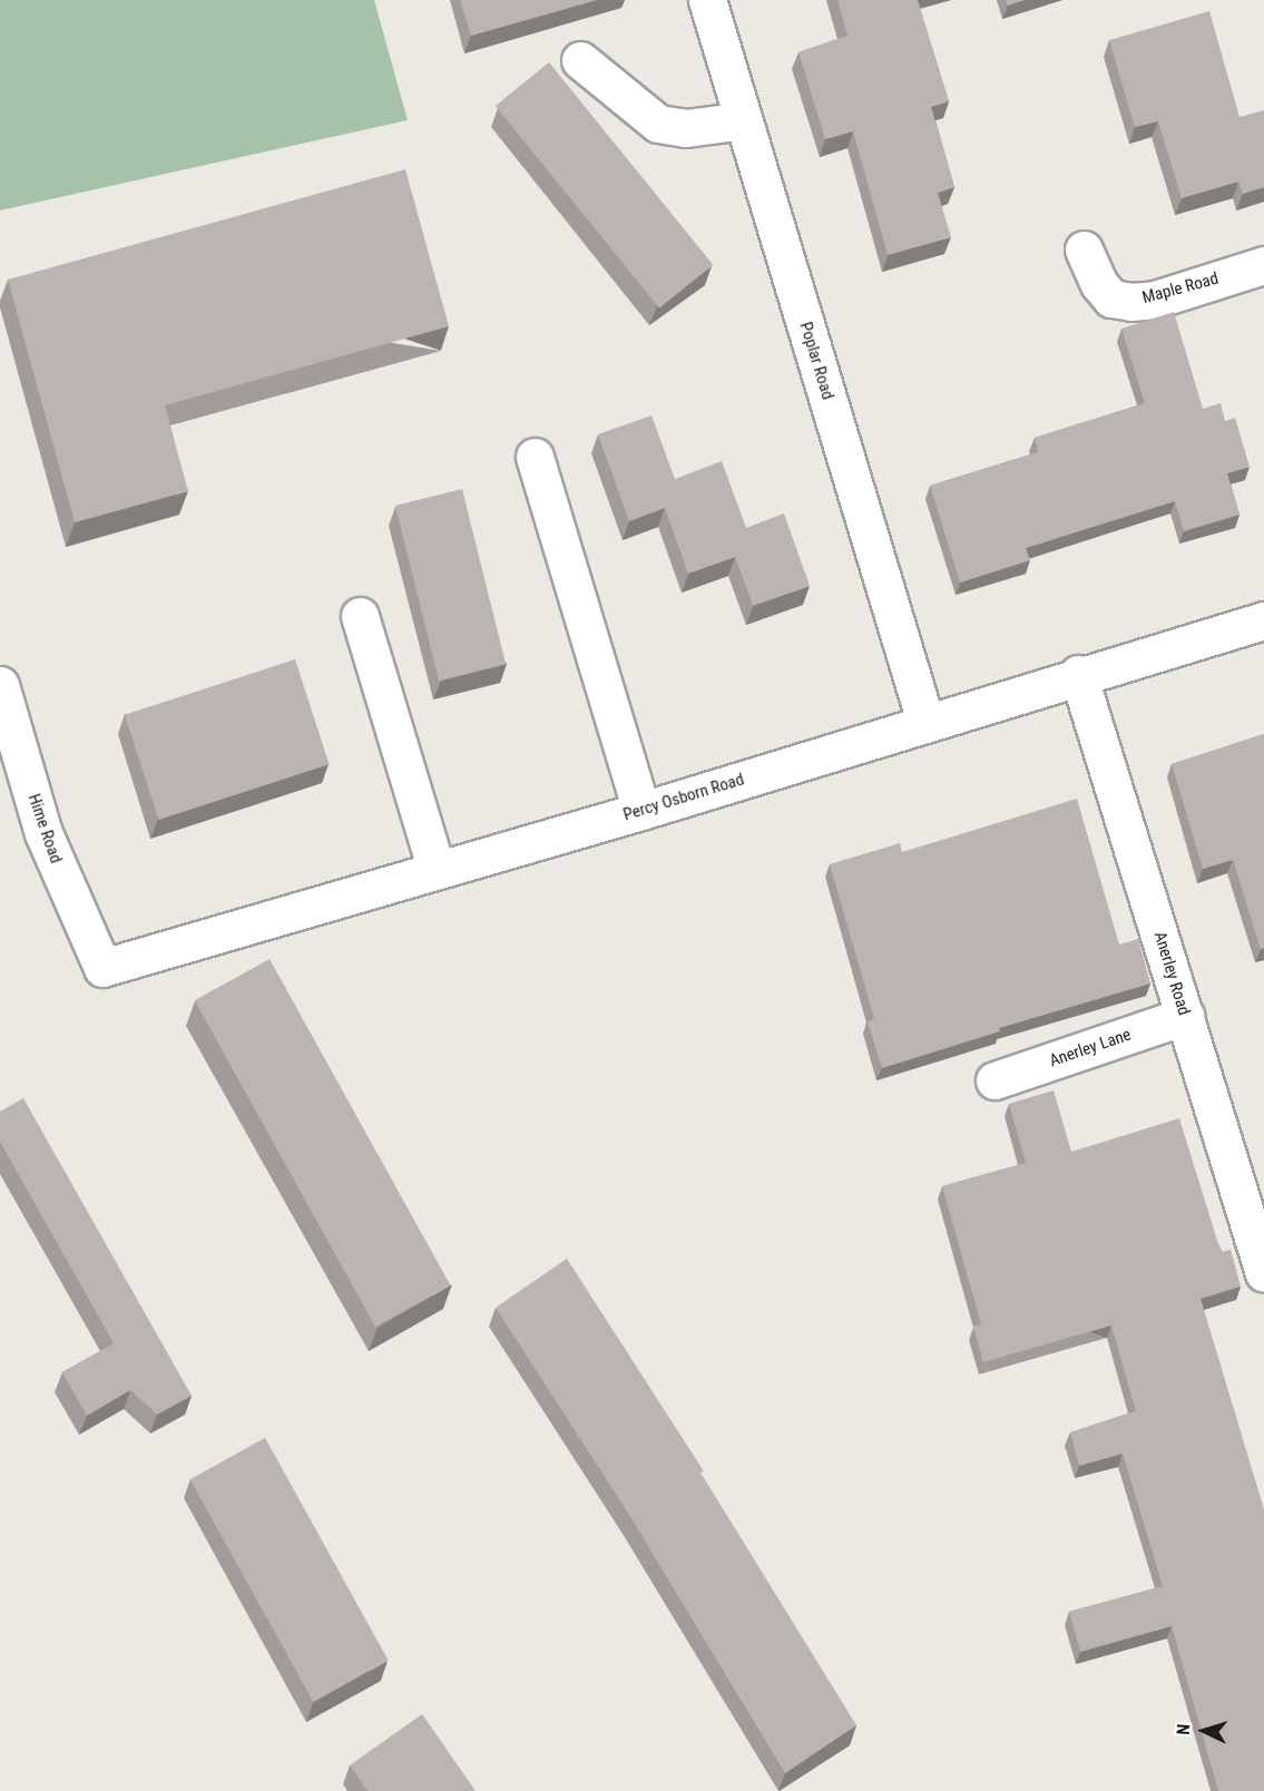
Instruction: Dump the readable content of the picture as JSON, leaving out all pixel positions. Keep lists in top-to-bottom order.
{
  "streets": {
    "street": [
      "Maple Road",
      "Poplar Road",
      "Percy Osborn Road",
      "Hime Road",
      "Anerley Road",
      "Anerley Lane"
    ]
  },
  "crossings": [
    ["Poplar Road", "Percy Osborn Road"],
    ["Percy Osborn Road", "Hime Road"],
    ["Percy Osborn Road", "Anerley Road"],
    ["Anerley Road", "Anerley Lane"]
  ],
  "north": "left"
}
